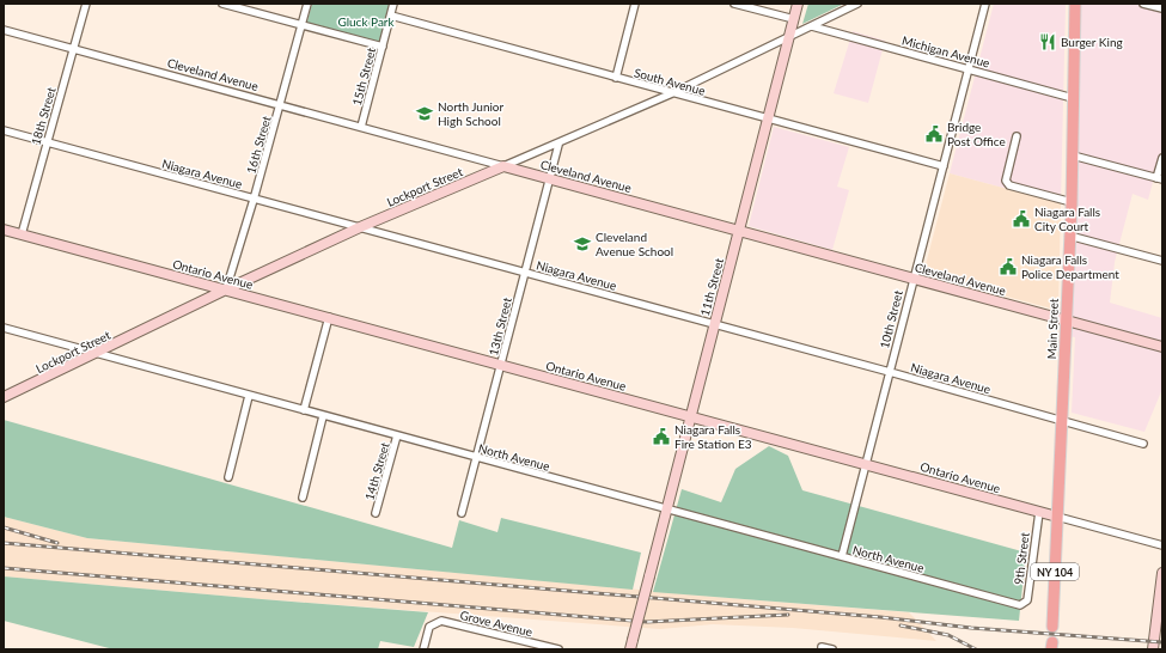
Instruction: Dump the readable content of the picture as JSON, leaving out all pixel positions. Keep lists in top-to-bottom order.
{
  "streets": {
    "main road": ["Main Street", "NY 104"],
    "street": [
      "Michigan Avenue",
      "Cleveland Avenue",
      "15th Street",
      "South Avenue",
      "18th Street",
      "16th Street",
      "Niagara Avenue",
      "Lockport Street",
      "Ontario Avenue",
      "11th Street",
      "10th Street",
      "13th Street",
      "North Avenue",
      "14th Street",
      "9th Street",
      "Grove Avenue"
    ]
  },
  "crossings": [
    ["Michigan Avenue", "Lockport Street"],
    ["Michigan Avenue", "10th Street"],
    ["Michigan Avenue", "Main Street"],
    ["Cleveland Avenue", "15th Street"],
    ["Cleveland Avenue", "18th Street"],
    ["Cleveland Avenue", "16th Street"],
    ["Cleveland Avenue", "Lockport Street"],
    ["Cleveland Avenue", "11th Street"],
    ["Cleveland Avenue", "10th Street"],
    ["Cleveland Avenue", "13th Street"],
    ["Cleveland Avenue", "Main Street"],
    ["15th Street", "South Avenue"],
    ["South Avenue", "Lockport Street"],
    ["South Avenue", "11th Street"],
    ["South Avenue", "10th Street"],
    ["18th Street", "Niagara Avenue"],
    ["18th Street", "Ontario Avenue"],
    ["16th Street", "Niagara Avenue"],
    ["16th Street", "Lockport Street"],
    ["16th Street", "Ontario Avenue"],
    ["Niagara Avenue", "Lockport Street"],
    ["Niagara Avenue", "11th Street"],
    ["Niagara Avenue", "10th Street"],
    ["Niagara Avenue", "13th Street"],
    ["Niagara Avenue", "Main Street"],
    ["Lockport Street", "Ontario Avenue"],
    ["Lockport Street", "11th Street"],
    ["Lockport Street", "13th Street"],
    ["Lockport Street", "North Avenue"],
    ["Ontario Avenue", "11th Street"],
    ["Ontario Avenue", "10th Street"],
    ["Ontario Avenue", "13th Street"],
    ["Ontario Avenue", "Main Street"],
    ["Ontario Avenue", "9th Street"],
    ["11th Street", "North Avenue"],
    ["10th Street", "North Avenue"],
    ["13th Street", "North Avenue"],
    ["North Avenue", "14th Street"],
    ["North Avenue", "9th Street"]
  ],
  "parks": ["Gluck Park"],
  "places": {
    "restaurant": ["Burger King"],
    "school or university": ["North Junior High School", "Cleveland Avenue School"],
    "public building": [
      "Bridge Post Office",
      "Niagara Falls City Court",
      "Niagara Falls Police Department",
      "Niagara Falls Fire Station E3"
    ]
  }
}
